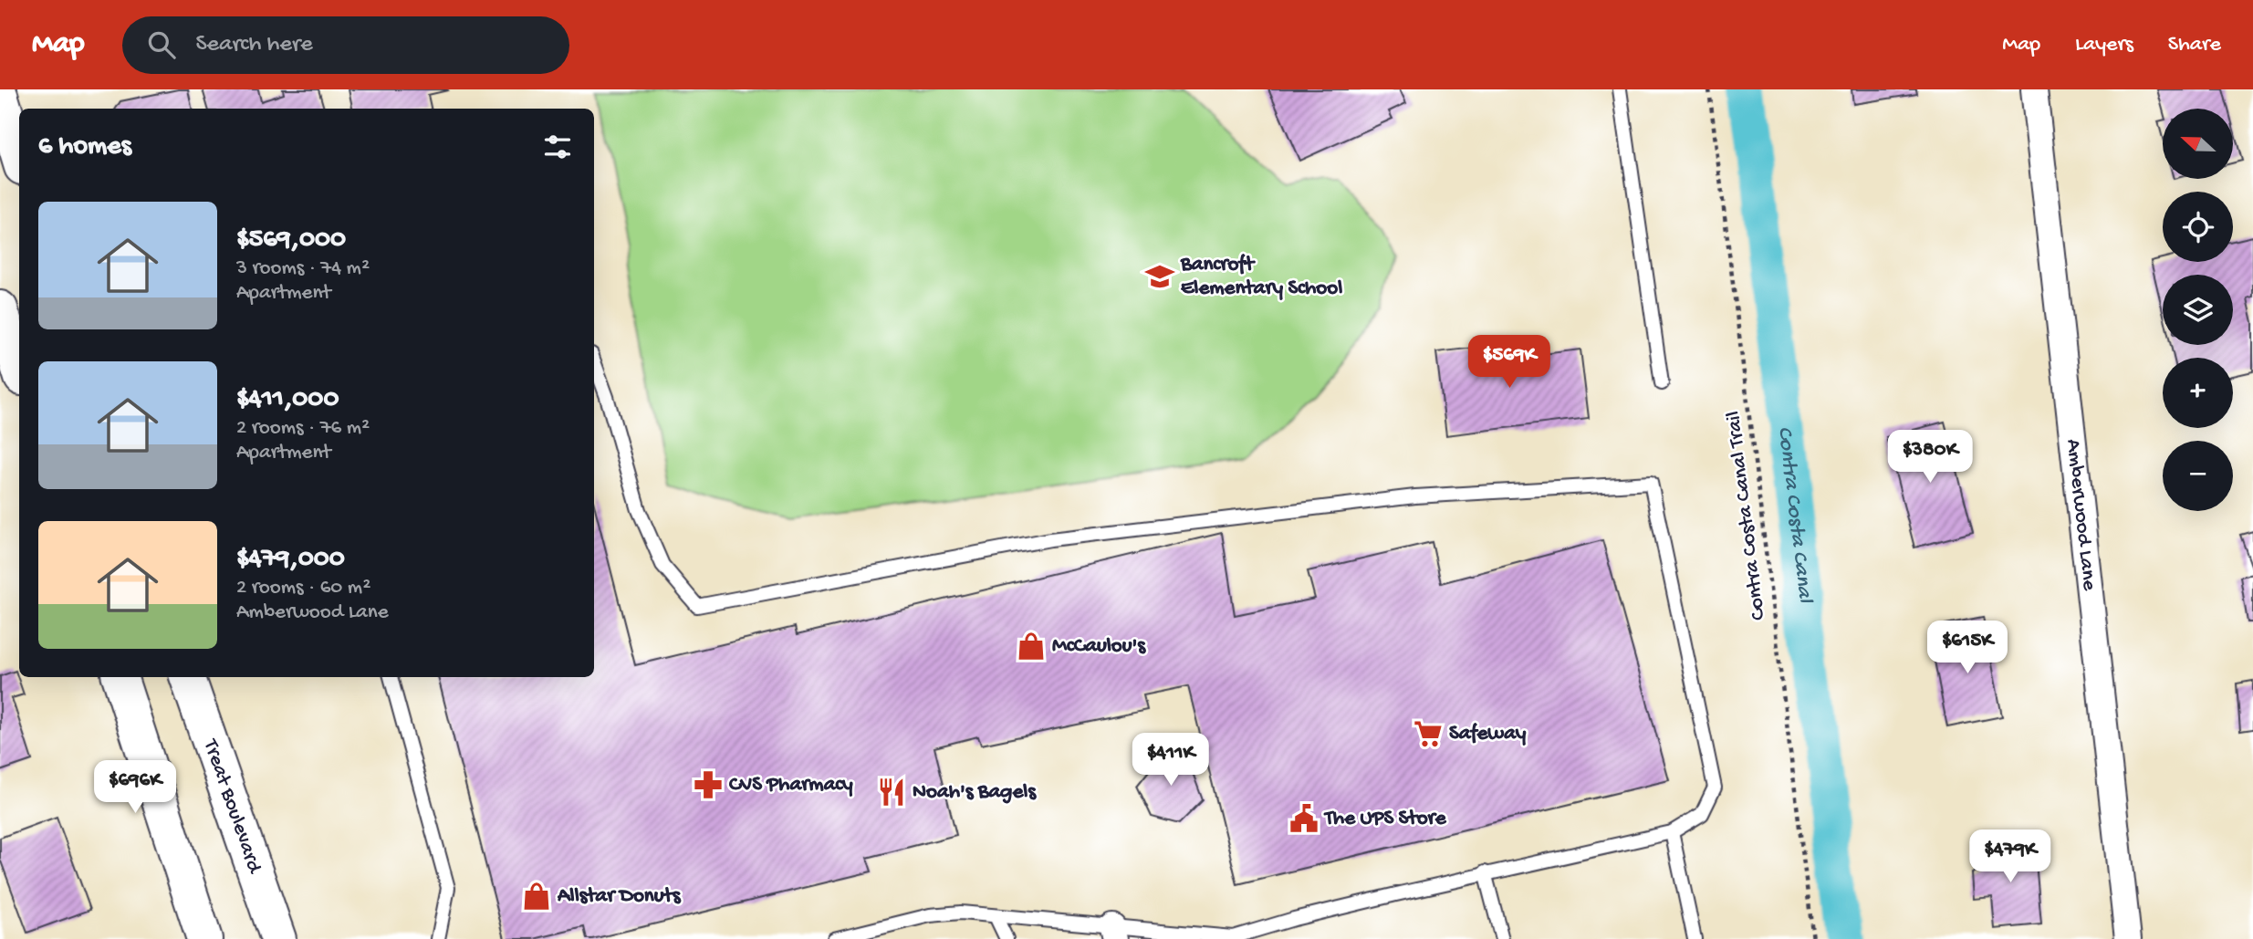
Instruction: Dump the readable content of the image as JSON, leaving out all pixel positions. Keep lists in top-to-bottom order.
{
  "streets": {
    "main road": ["Treat Boulevard"],
    "street": ["Amberwood Lane"],
    "path": ["Contra Costa Canal Trail"]
  },
  "water": ["Contra Costa Canal"],
  "places": {
    "school or university": ["Bancroft Elementary School"],
    "shop": ["McCaulou's", "Allstar Donuts"],
    "supermarket": ["Safeway"],
    "pharmacy": ["CVS Pharmacy"],
    "restaurant": ["Noah's Bagels"],
    "public building": ["The UPS Store"]
  },
  "north": "left",
  "page": {
    "header": "Map",
    "search": "Search here",
    "nav": ["Map", "Layers", "Share"],
    "map_buttons": ["+", "−"],
    "heading": "6 homes",
    "list": [
      {
        "name": "$569,000",
        "note": "3 rooms · 74 m² · Apartment"
      },
      {
        "name": "$411,000",
        "note": "2 rooms · 76 m² · Apartment"
      },
      {
        "name": "$479,000",
        "note": "2 rooms · 60 m² · Amberwood Lane"
      }
    ],
    "price": [
      "$569K",
      "$380K",
      "$615K",
      "$411K",
      "$696K",
      "$479K"
    ]
  }
}
